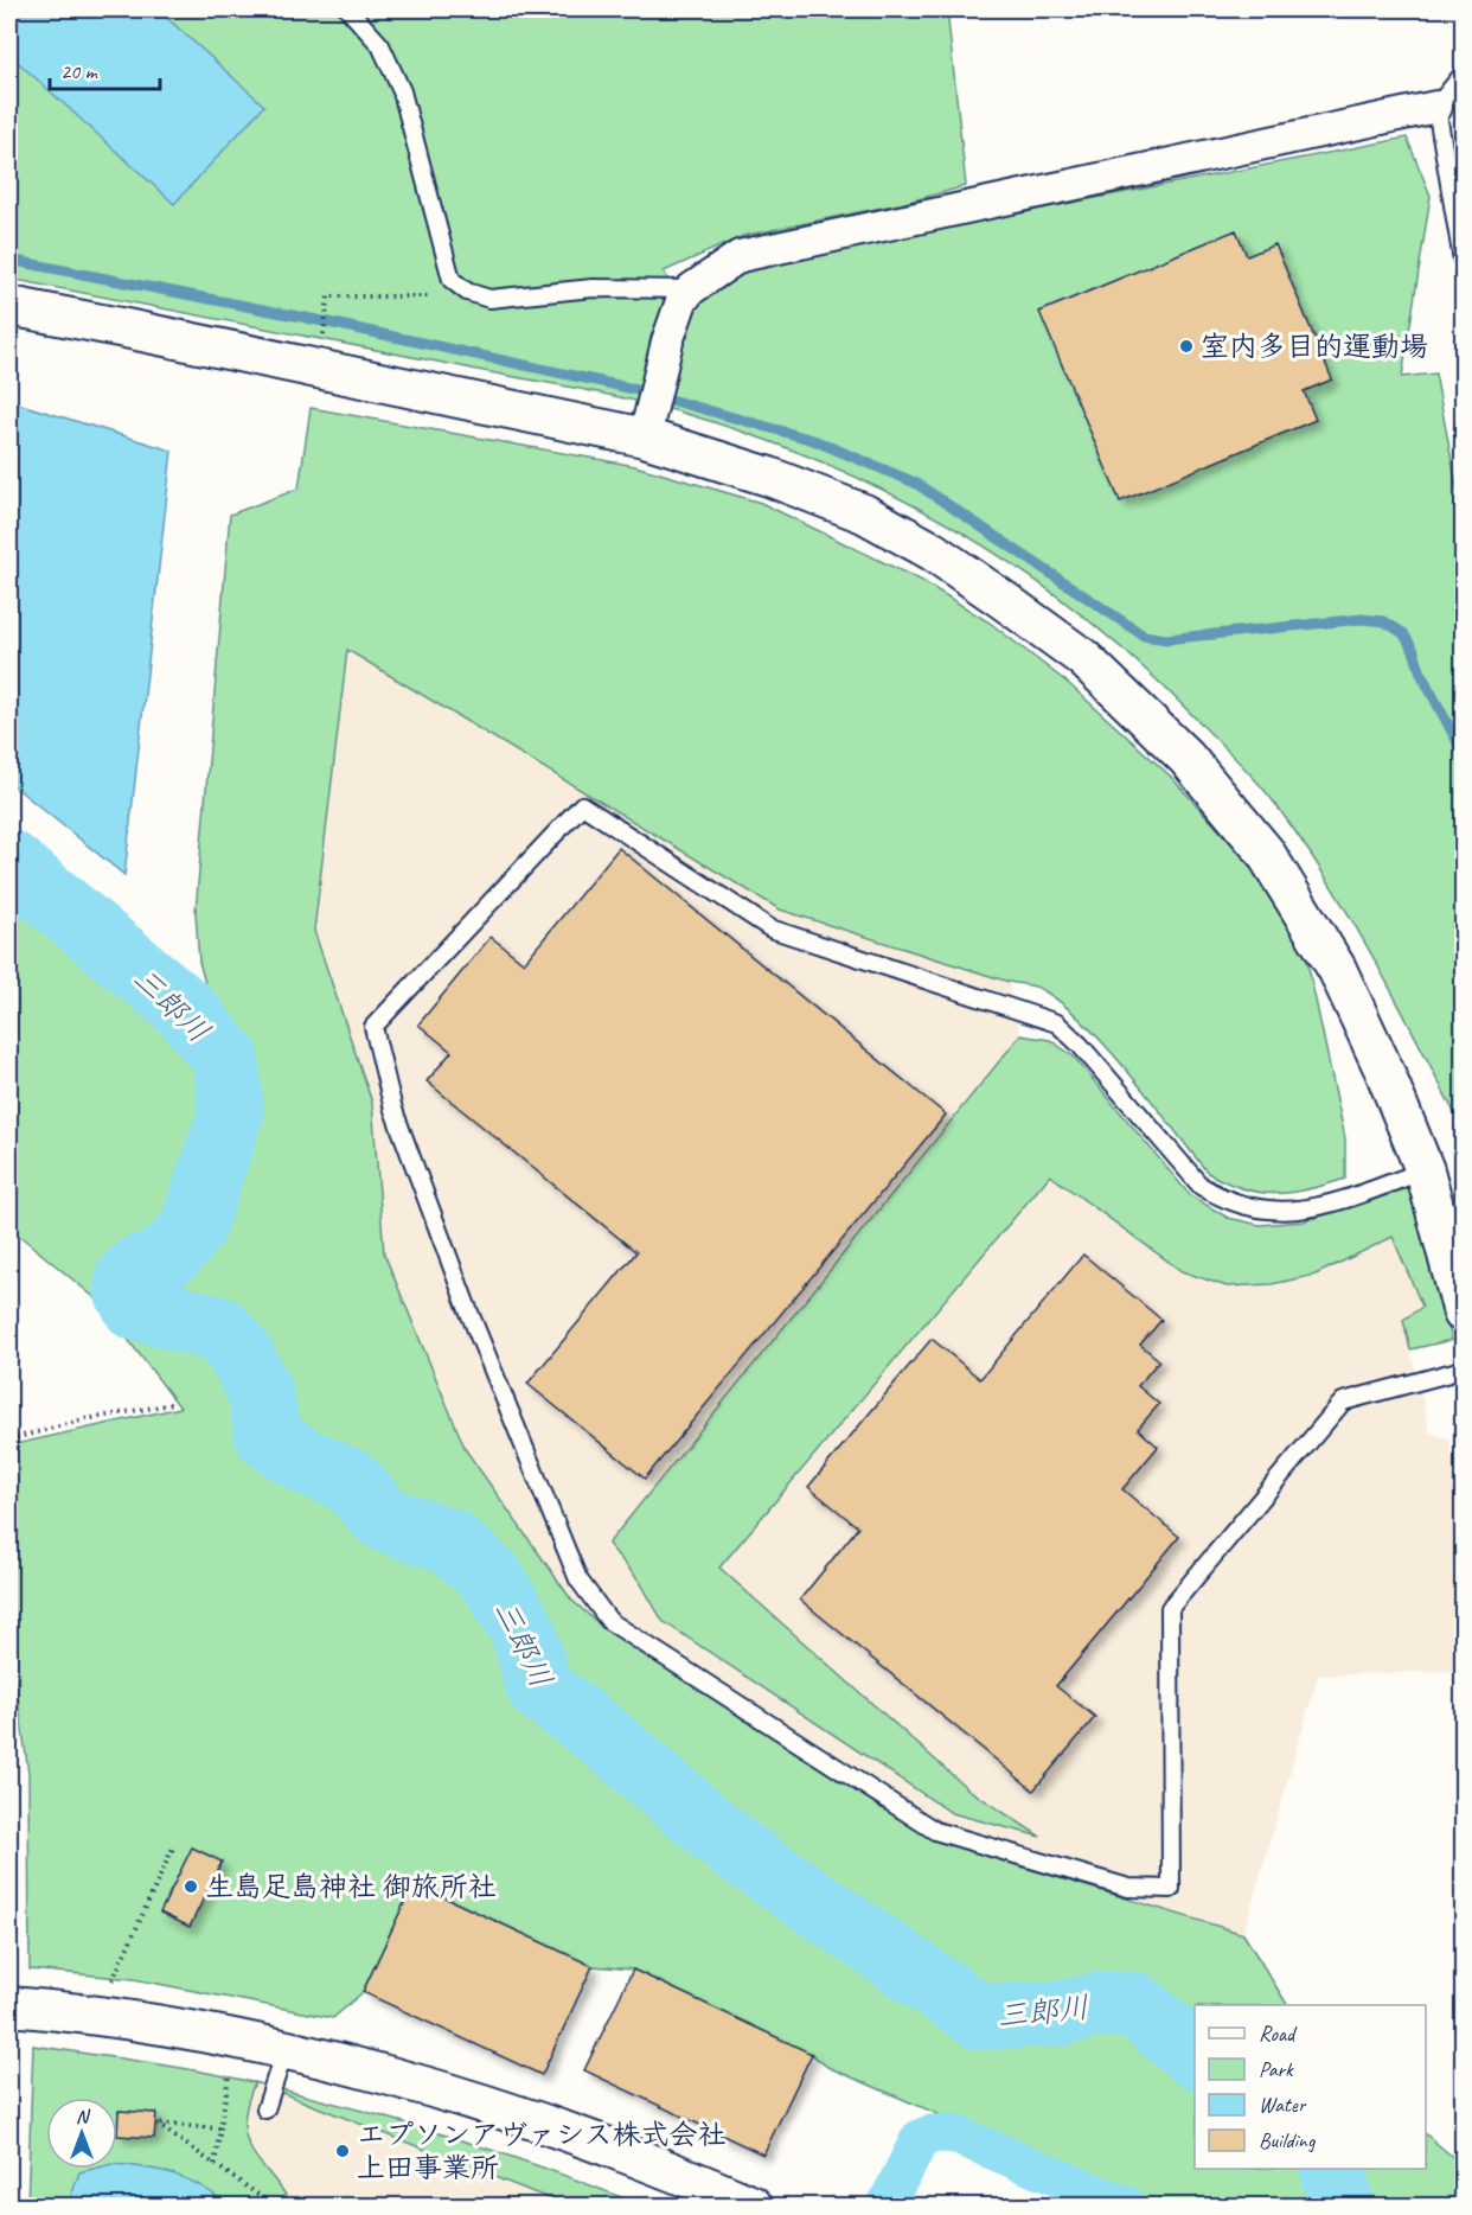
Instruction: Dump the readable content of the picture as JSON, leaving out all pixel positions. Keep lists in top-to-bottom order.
{
  "water": ["三郎川"],
  "places": ["室内多目的運動場", "生島足島神社 御旅所社", "エプソンアヴァシス株式会社 上田事業所"],
  "legend": [
    "Road",
    "Park",
    "Water",
    "Building"
  ],
  "scale_bar": "20 m",
  "north": "top"
}
